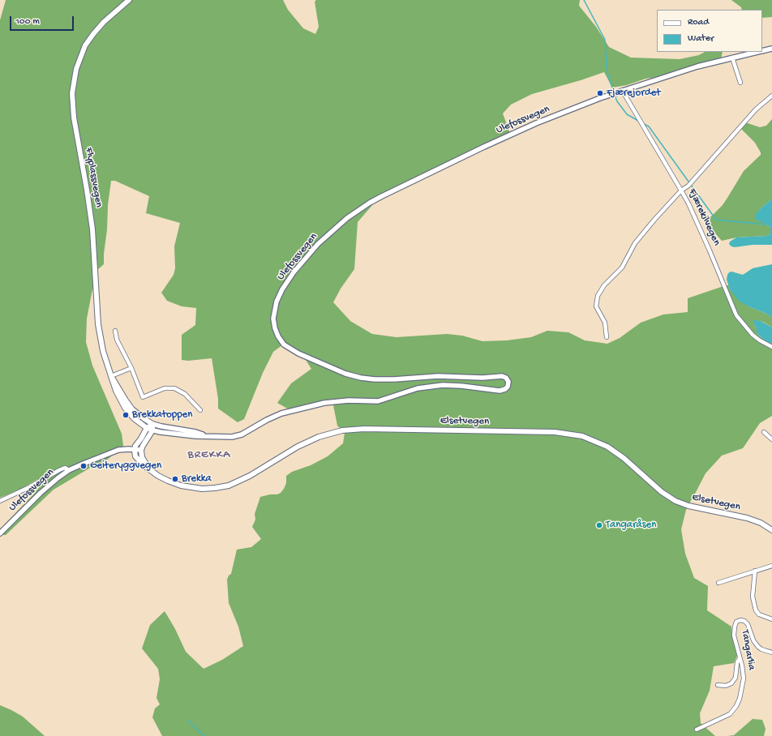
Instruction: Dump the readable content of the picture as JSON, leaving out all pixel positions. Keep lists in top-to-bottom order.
{
  "streets": {
    "main road": ["Flyplassvegen", "Elsetvegen"],
    "street": ["Ulefossvegen", "Fjærekilvegen", "Tangarlia"]
  },
  "crossings": [
    ["Ulefossvegen", "Flyplassvegen"],
    ["Ulefossvegen", "Fjærekilvegen"],
    ["Ulefossvegen", "Elsetvegen"]
  ],
  "districts": ["BREKKA"],
  "places": [
    "Fjærejordet",
    "Brekkatoppen",
    "Geiteryggvegen",
    "Brekka",
    "Tangaråsen"
  ],
  "legend": ["Road", "Water"],
  "scale_bar": "100 m"
}
